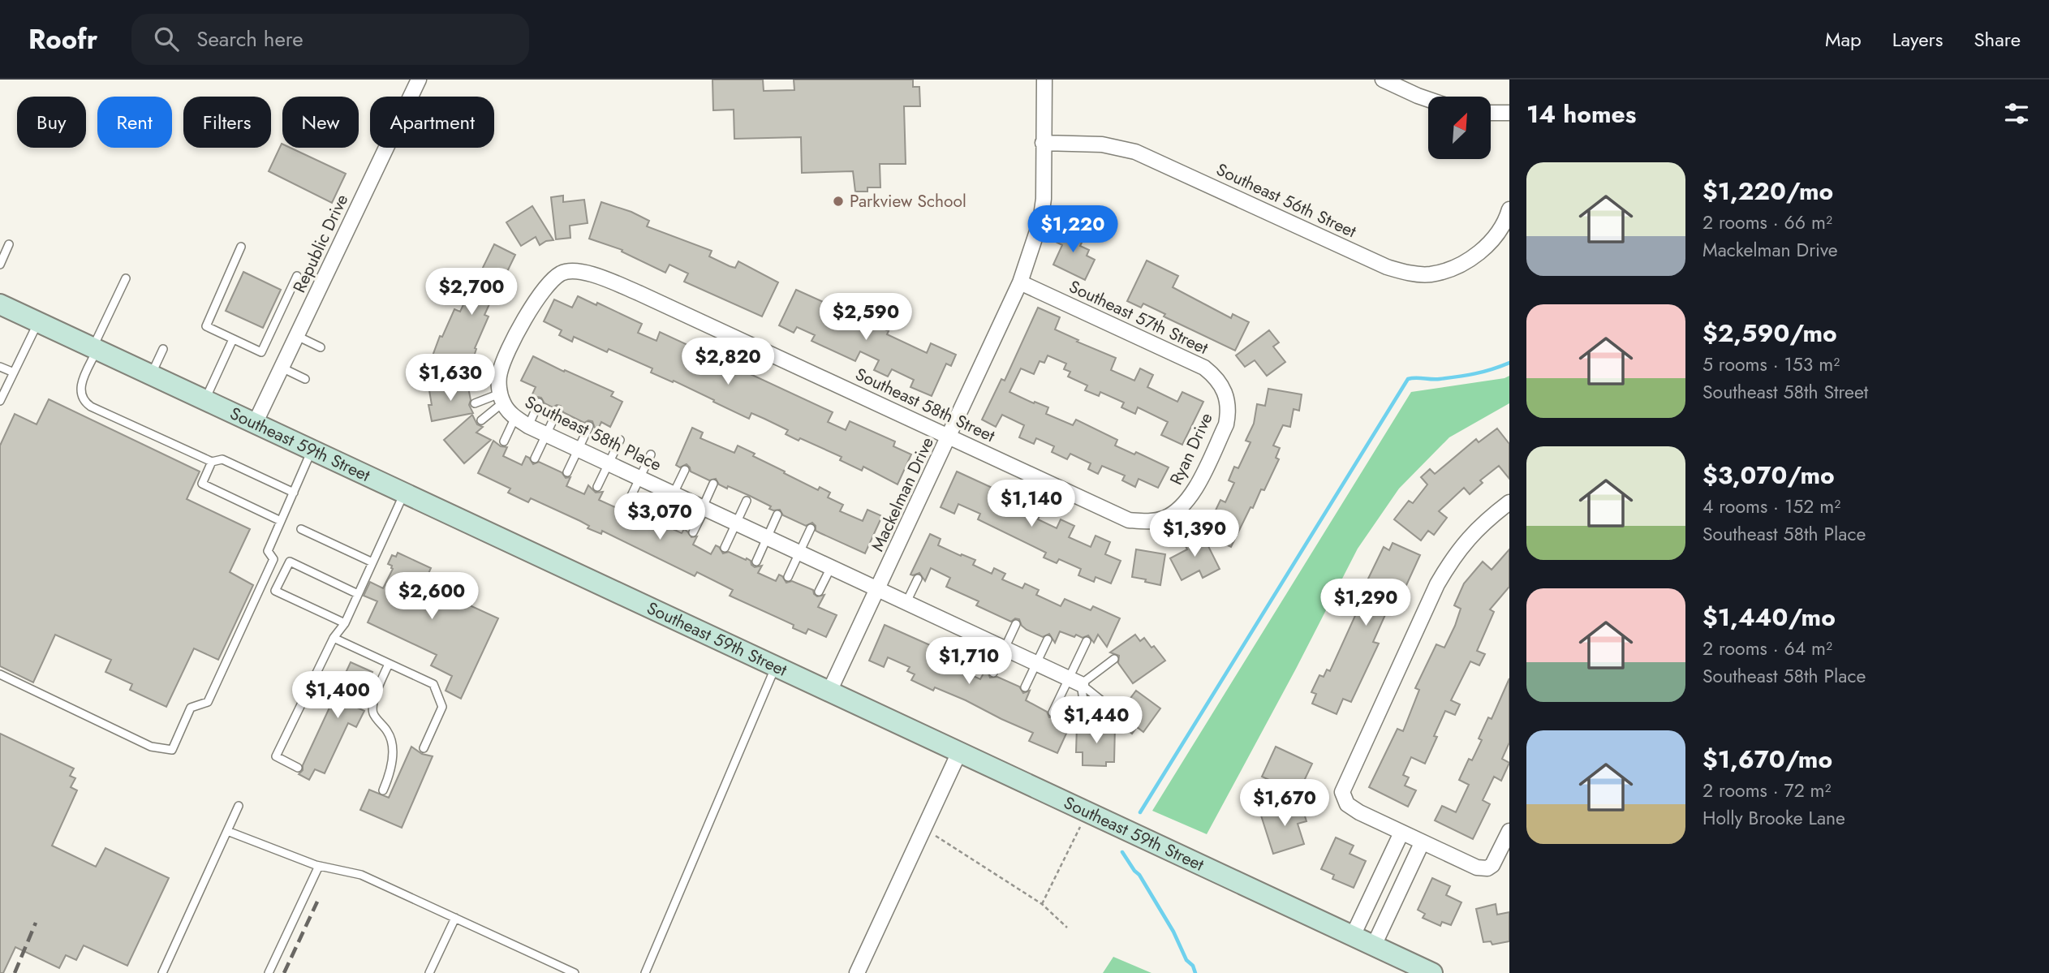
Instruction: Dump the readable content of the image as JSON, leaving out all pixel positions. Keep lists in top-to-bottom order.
{
  "streets": {
    "main road": ["Southeast 59th Street"],
    "street": [
      "Southeast 56th Street",
      "Republic Drive",
      "Southeast 57th Street",
      "Southeast 58th Street",
      "Southeast 58th Place",
      "Ryan Drive",
      "Mackelman Drive"
    ]
  },
  "crossings": [
    ["Southeast 56th Street", "Mackelman Drive"],
    ["Republic Drive", "Southeast 59th Street"],
    ["Southeast 57th Street", "Ryan Drive"],
    ["Southeast 57th Street", "Mackelman Drive"],
    ["Southeast 58th Street", "Southeast 58th Place"],
    ["Southeast 58th Street", "Ryan Drive"],
    ["Southeast 58th Street", "Mackelman Drive"],
    ["Southeast 58th Place", "Mackelman Drive"],
    ["Southeast 59th Street", "Mackelman Drive"]
  ],
  "places": ["Parkview School"],
  "north": "top right",
  "page": {
    "header": "Roofr",
    "search": "Search here",
    "nav": ["Map", "Layers", "Share"],
    "heading": "14 homes",
    "chip": [
      "Buy",
      "Rent",
      "Filters",
      "New",
      "Apartment"
    ],
    "list": [
      {
        "name": "$1,220/mo",
        "note": "2 rooms · 66 m² · Mackelman Drive"
      },
      {
        "name": "$2,590/mo",
        "note": "5 rooms · 153 m² · Southeast 58th Street"
      },
      {
        "name": "$3,070/mo",
        "note": "4 rooms · 152 m² · Southeast 58th Place"
      },
      {
        "name": "$1,440/mo",
        "note": "2 rooms · 64 m² · Southeast 58th Place"
      },
      {
        "name": "$1,670/mo",
        "note": "2 rooms · 72 m² · Holly Brooke Lane"
      }
    ],
    "price": [
      "$1,220",
      "$2,700",
      "$2,590",
      "$2,820",
      "$1,630",
      "$1,140",
      "$3,070",
      "$1,390",
      "$2,600",
      "$1,290",
      "$1,710",
      "$1,400",
      "$1,440",
      "$1,670"
    ]
  }
}
